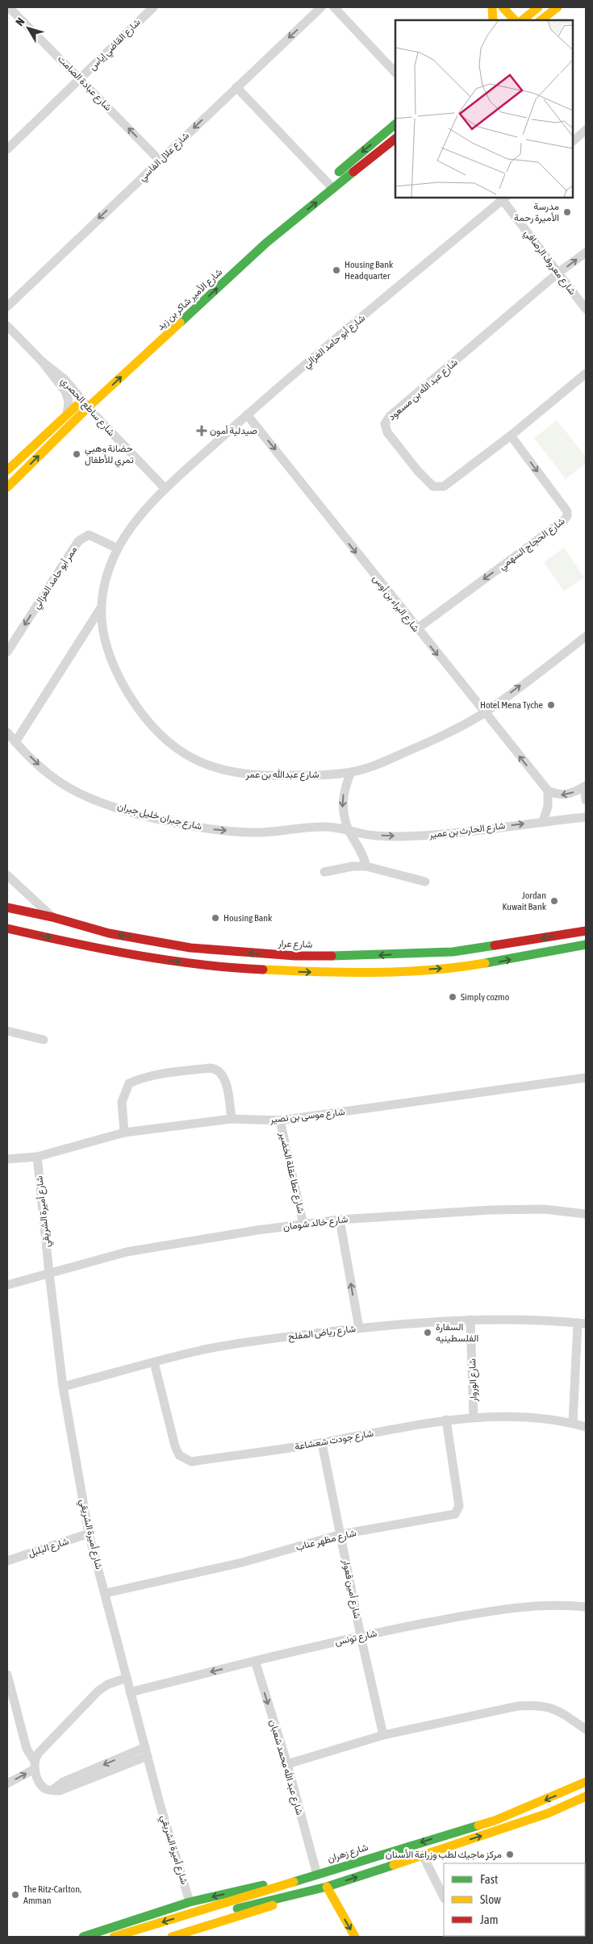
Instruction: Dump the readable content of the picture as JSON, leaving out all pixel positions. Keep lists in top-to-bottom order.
{
  "streets": {
    "main road": ["شارع الأمير شاكر بن زيد", "شارع عرار", "شارع زهران"],
    "street": [
      "شارع القاضي إياس",
      "شارع عبادة الصامت",
      "شارع علال الفاسي",
      "شارع معروف الرصافي",
      "شارع أبو حامد الغزالي",
      "شارع عبد الله بن مسعود",
      "شارع ساطع الحصري",
      "شارع الحجاج السهمي",
      "ممر أبو حامد الغزالي",
      "شارع البراء بن أوس",
      "شارع عبدالله بن عمر",
      "شارع جبران خليل جبران",
      "شارع الحارث بن عمير",
      "شارع موسى بن نصير",
      "شارع عطا عقلة الخضير",
      "شارع أميرة الشريقي",
      "شارع خالد شومان",
      "شارع رياض المفلح",
      "شارع الوروار",
      "شارع جودت شعشاعة",
      "شارع مظهر عناب",
      "شارع البلبل",
      "شارع أمين قعوار",
      "شارع تونس",
      "شارع عبد الله محمد شعبان"
    ]
  },
  "crossings": [
    ["شارع القاضي إياس", "شارع عبادة الصامت"],
    ["شارع عبادة الصامت", "شارع علال الفاسي"],
    ["شارع معروف الرصافي", "شارع أبو حامد الغزالي"],
    ["شارع معروف الرصافي", "شارع عبد الله بن مسعود"],
    ["شارع الأمير شاكر بن زيد", "شارع ساطع الحصري"],
    ["شارع أبو حامد الغزالي", "شارع ساطع الحصري"],
    ["شارع أبو حامد الغزالي", "شارع البراء بن أوس"],
    ["شارع أبو حامد الغزالي", "شارع عبدالله بن عمر"],
    ["شارع عبد الله بن مسعود", "شارع الحجاج السهمي"],
    ["شارع ساطع الحصري", "شارع عبدالله بن عمر"],
    ["شارع الحجاج السهمي", "شارع البراء بن أوس"],
    ["ممر أبو حامد الغزالي", "شارع عبدالله بن عمر"],
    ["شارع البراء بن أوس", "شارع عبدالله بن عمر"],
    ["شارع جبران خليل جبران", "شارع الحارث بن عمير"],
    ["شارع موسى بن نصير", "شارع عطا عقلة الخضير"],
    ["شارع موسى بن نصير", "شارع أميرة الشريقي"],
    ["شارع عطا عقلة الخضير", "شارع خالد شومان"],
    ["شارع أميرة الشريقي", "شارع خالد شومان"],
    ["شارع أميرة الشريقي", "شارع رياض المفلح"],
    ["شارع أميرة الشريقي", "شارع مظهر عناب"],
    ["شارع أميرة الشريقي", "شارع البلبل"],
    ["شارع أميرة الشريقي", "شارع تونس"],
    ["شارع رياض المفلح", "شارع الوروار"],
    ["شارع رياض المفلح", "شارع جودت شعشاعة"],
    ["شارع الوروار", "شارع جودت شعشاعة"],
    ["شارع جودت شعشاعة", "شارع مظهر عناب"],
    ["شارع جودت شعشاعة", "شارع أمين قعوار"],
    ["شارع مظهر عناب", "شارع أمين قعوار"],
    ["شارع أمين قعوار", "شارع تونس"],
    ["شارع تونس", "شارع عبد الله محمد شعبان"],
    ["شارع عبد الله محمد شعبان", "شارع زهران"]
  ],
  "one_way": [
    "شارع عبادة الصامت",
    "شارع علال الفاسي",
    "شارع جبران خليل جبران",
    "شارع عبد الله محمد شعبان"
  ],
  "places": {
    "other": [
      "مدرسة الأميرة رحمة",
      "Housing Bank Headquarter",
      "حضانة وهبي تمري للأطفال",
      "Hotel Mena Tyche",
      "Jordan Kuwait Bank",
      "Housing Bank",
      "Simply cozmo",
      "السفارة الفلسطينيه",
      "مركز ماجيك لطب وزراعة الأسنان",
      "The Ritz-Carlton, Amman"
    ],
    "health": ["صيدلية أمون"]
  },
  "legend": ["Fast", "Slow", "Jam"],
  "north": "top left"
}
